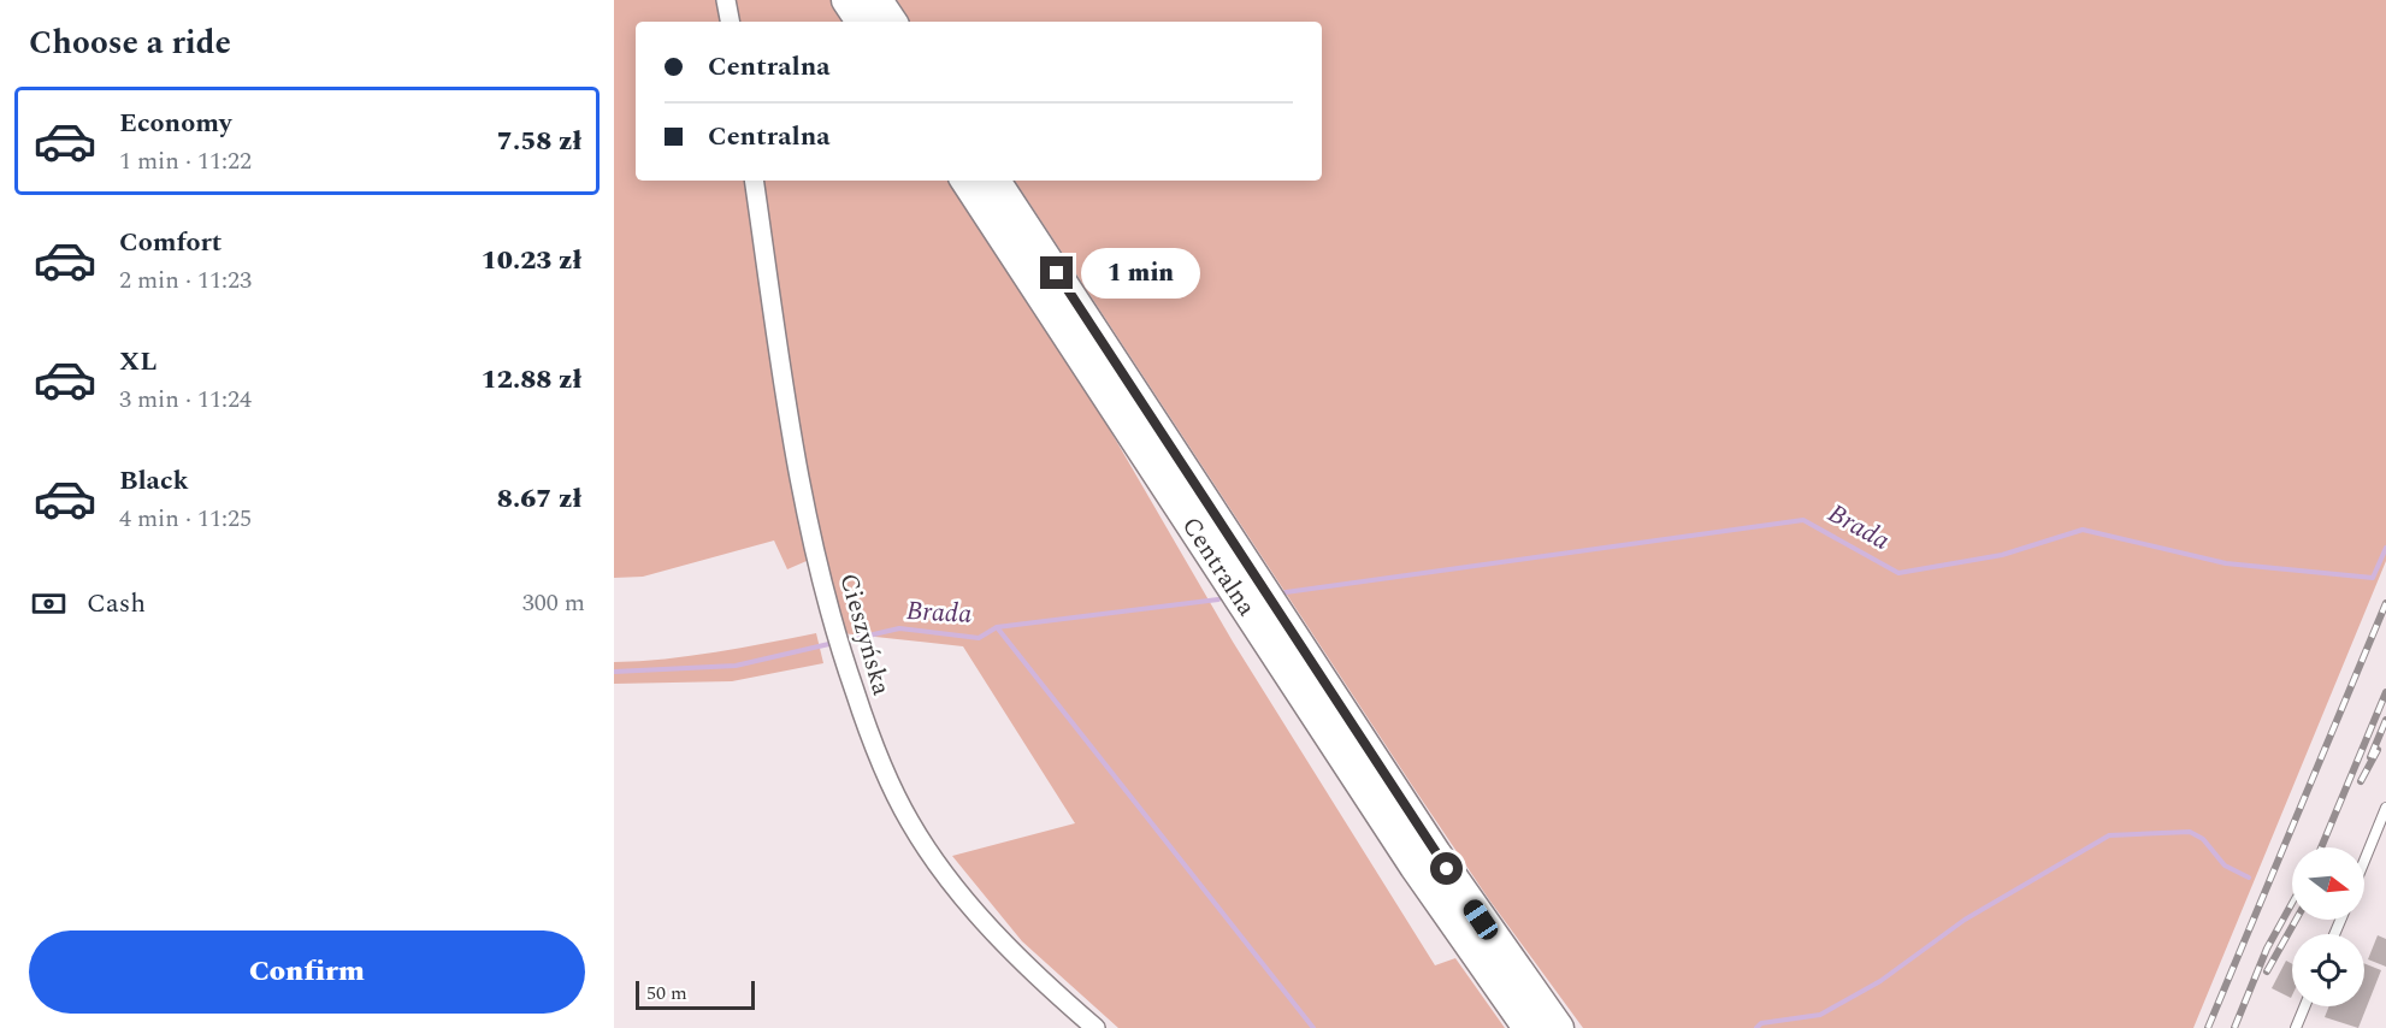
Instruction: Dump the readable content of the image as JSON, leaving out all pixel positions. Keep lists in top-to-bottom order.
{
  "streets": {
    "main road": ["Centralna"],
    "street": ["Cieszyńska"]
  },
  "water": ["Brada"],
  "scale_bar": "50 m",
  "north": "right",
  "page": {
    "heading": "Choose a ride",
    "banner": ["Centralna", "Centralna"],
    "list": [
      {
        "name": "Economy",
        "note": "1 min · 11:22",
        "value": "7.58 zł"
      },
      {
        "name": "Comfort",
        "note": "2 min · 11:23",
        "value": "10.23 zł"
      },
      {
        "name": "XL",
        "note": "3 min · 11:24",
        "value": "12.88 zł"
      },
      {
        "name": "Black",
        "note": "4 min · 11:25",
        "value": "8.67 zł"
      }
    ],
    "bubble": "1 min",
    "pay": ["Cash", "300 m"],
    "buttons": "Confirm",
    "scale": "50 m"
  }
}
